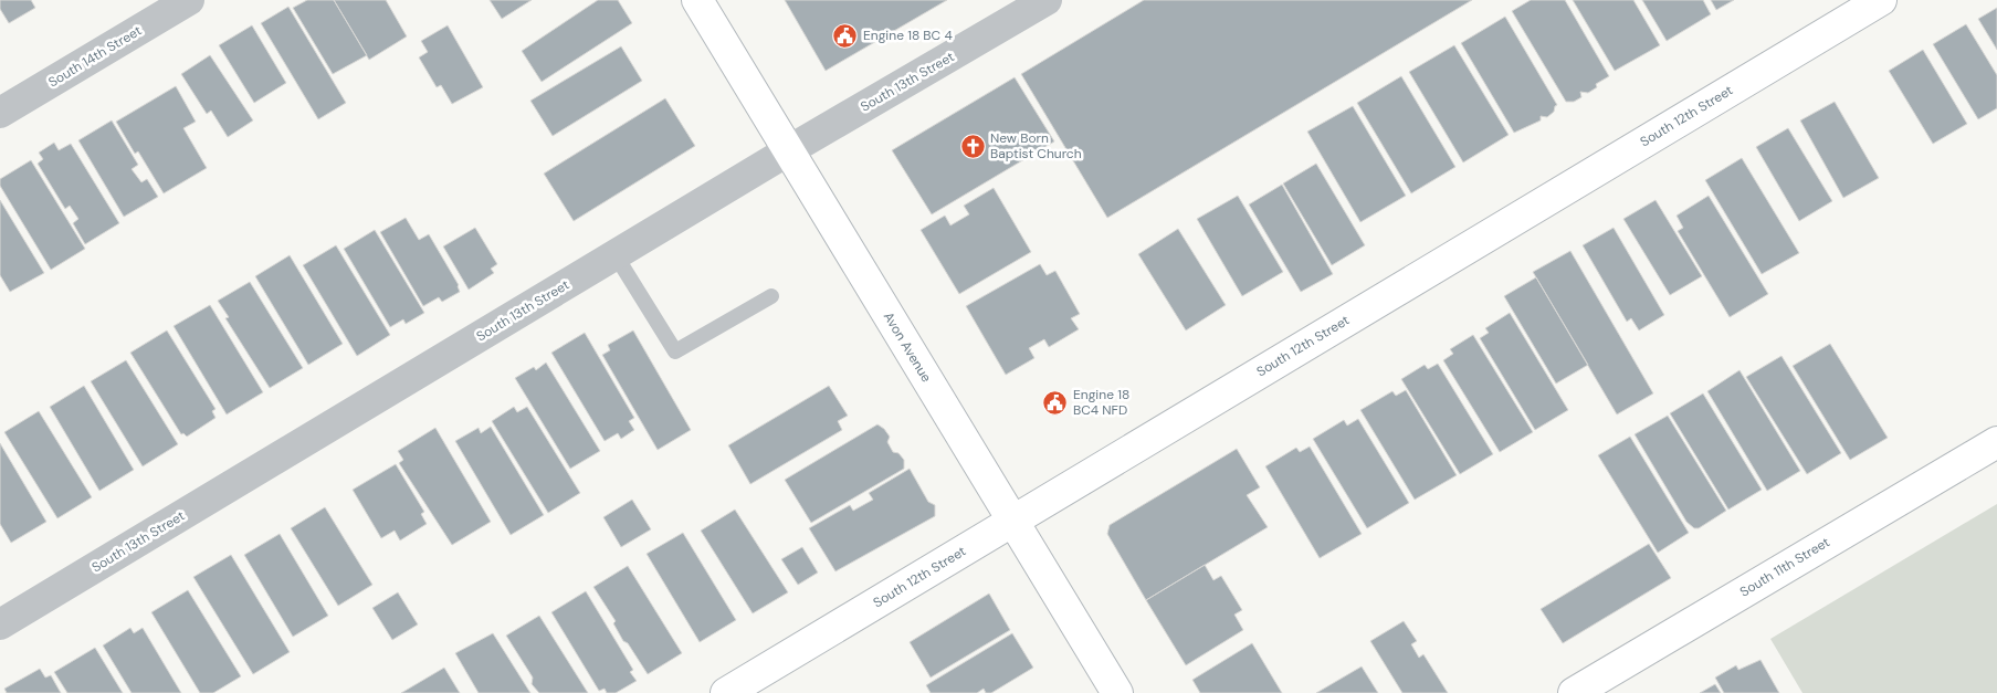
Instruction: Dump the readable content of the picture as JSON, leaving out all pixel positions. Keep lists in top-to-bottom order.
{
  "streets": {
    "street": [
      "South 14th Street",
      "South 13th Street",
      "South 12th Street",
      "Avon Avenue",
      "South 11th Street"
    ]
  },
  "crossings": [
    ["South 13th Street", "Avon Avenue"],
    ["South 12th Street", "Avon Avenue"]
  ],
  "places": {
    "public building": ["Engine 18 BC 4", "Engine 18 BC4 NFD"],
    "church": ["New Born Baptist Church"]
  }
}
